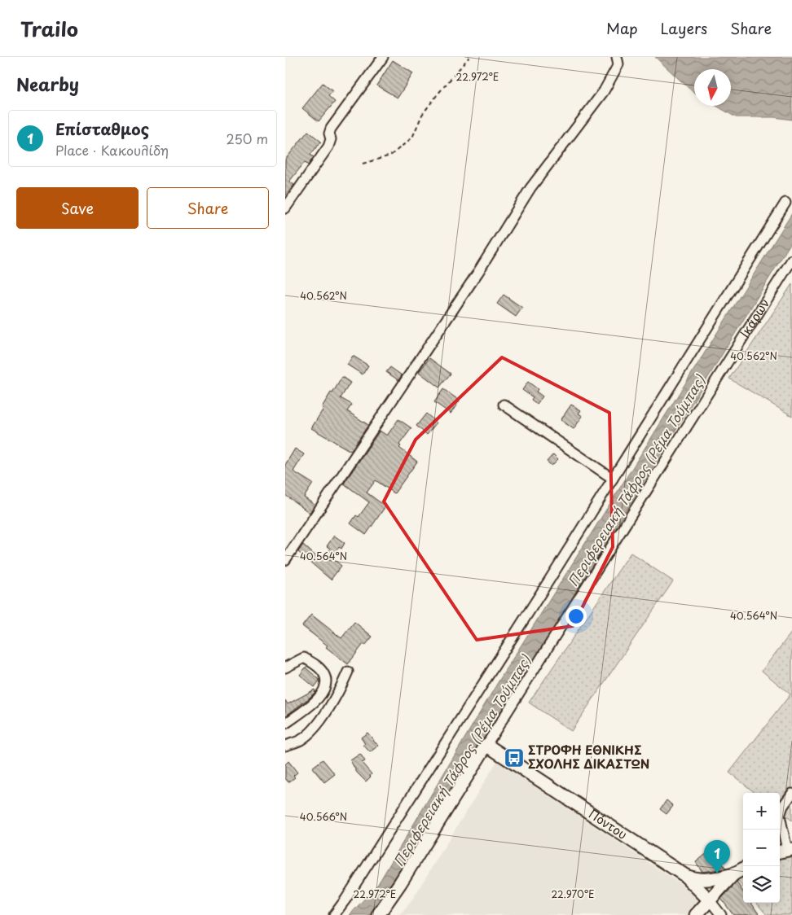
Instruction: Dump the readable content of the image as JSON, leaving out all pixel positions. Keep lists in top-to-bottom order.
{
  "streets": {
    "main road": ["Ικάρων", "Πόντου"]
  },
  "crossings": [
    ["Ικάρων", "Πόντου"]
  ],
  "water": ["Περιφερειακή Τάφρος (Ρέμα Τούμπας)"],
  "places": {
    "bus stop": ["ΣΤΡΟΦΗ ΕΘΝΙΚΗΣ ΣΧΟΛΗΣ ΔΙΚΑΣΤΩΝ"]
  },
  "north": "bottom",
  "page": {
    "header": "Trailo",
    "nav": ["Map", "Layers", "Share"],
    "heading": "Nearby",
    "list": [
      {
        "mark": "1",
        "name": "Επίσταθμος",
        "note": "Place · Κακουλίδη",
        "value": "250 m"
      }
    ],
    "buttons": ["Save", "Share"],
    "map_buttons": ["+", "−"],
    "pins": "1"
  },
  "coordinates": [
    "22.972°E",
    "40.562°N",
    "40.564°N",
    "40.566°N",
    "22.970°E"
  ]
}
